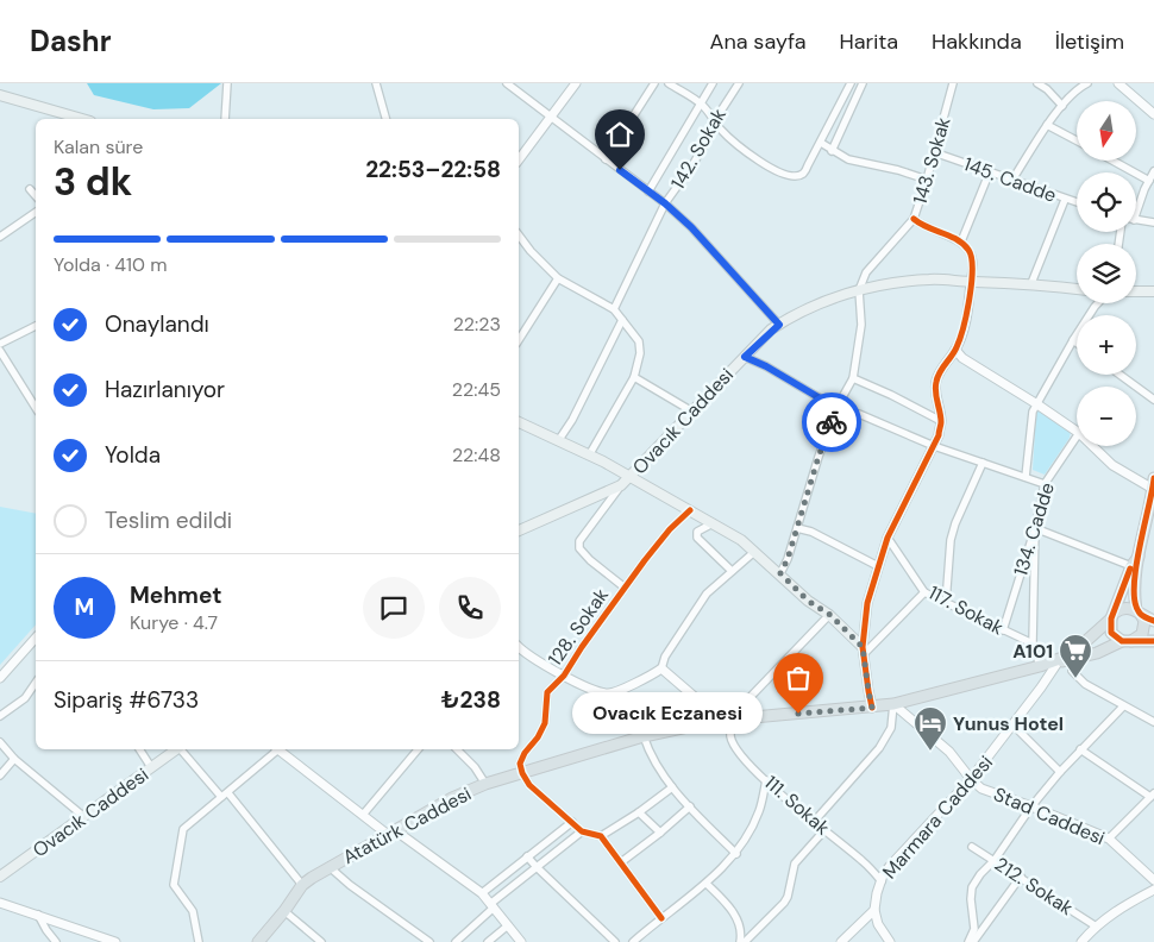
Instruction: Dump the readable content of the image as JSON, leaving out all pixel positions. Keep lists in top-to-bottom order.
{
  "streets": {
    "main road": ["Ovacık Caddesi", "Atatürk Caddesi"],
    "street": [
      "142. Sokak",
      "143. Sokak",
      "145. Cadde",
      "134. Cadde",
      "117. Sokak",
      "128. Sokak",
      "111. Sokak",
      "Stad Caddesi",
      "Marmara Caddesi",
      "212. Sokak"
    ]
  },
  "crossings": [
    ["143. Sokak", "145. Cadde"],
    ["143. Sokak", "Ovacık Caddesi"],
    ["134. Cadde", "117. Sokak"],
    ["128. Sokak", "Atatürk Caddesi"],
    ["111. Sokak", "Marmara Caddesi"],
    ["111. Sokak", "Atatürk Caddesi"],
    ["Stad Caddesi", "Marmara Caddesi"],
    ["Stad Caddesi", "Atatürk Caddesi"]
  ],
  "places": {
    "supermarket": ["A101"],
    "other": ["Ovacık Eczanesi"],
    "hotel": ["Yunus Hotel"]
  },
  "north": "bottom",
  "page": {
    "header": "Dashr",
    "nav": [
      "Ana sayfa",
      "Harita",
      "Hakkında",
      "İletişim"
    ],
    "map_buttons": ["+", "−"],
    "heading": ["3 dk", "Kalan süre", "22:53–22:58"],
    "panel": [
      "Mehmet",
      "Kurye · 4.7",
      "Sipariş #6733",
      "₺238"
    ],
    "bar": "Yolda · 410 m",
    "list": [
      ["Onaylandı", "22:23"],
      ["Hazırlanıyor", "22:45"],
      ["Yolda", "22:48"],
      "Teslim edildi"
    ],
    "round": "M",
    "bubble": "Ovacık Eczanesi"
  }
}
